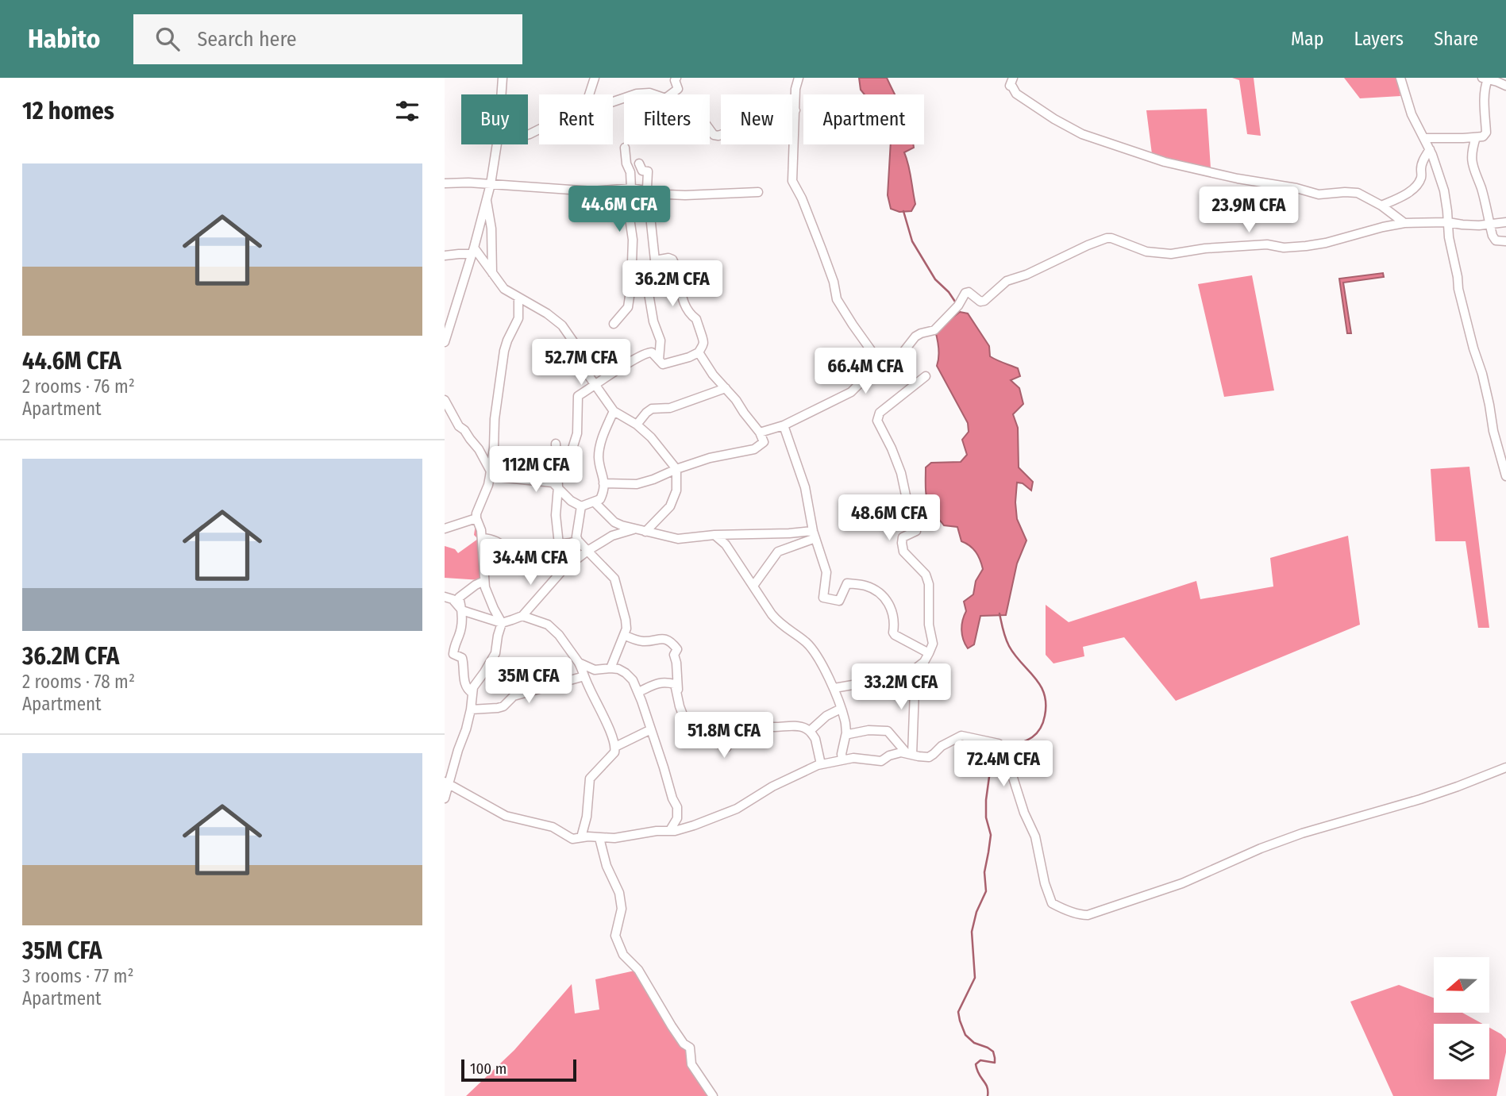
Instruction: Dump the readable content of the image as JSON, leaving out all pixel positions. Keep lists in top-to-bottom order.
{
  "scale_bar": "100 m",
  "north": "left",
  "page": {
    "header": "Habito",
    "search": "Search here",
    "nav": ["Map", "Layers", "Share"],
    "heading": "12 homes",
    "chip": [
      "Buy",
      "Rent",
      "Filters",
      "New",
      "Apartment"
    ],
    "list": [
      {
        "name": "44.6M CFA",
        "note": "2 rooms · 76 m² · Apartment"
      },
      {
        "name": "36.2M CFA",
        "note": "2 rooms · 78 m² · Apartment"
      },
      {
        "name": "35M CFA",
        "note": "3 rooms · 77 m² · Apartment"
      }
    ],
    "price": [
      "44.6M CFA",
      "23.9M CFA",
      "36.2M CFA",
      "52.7M CFA",
      "66.4M CFA",
      "112M CFA",
      "48.6M CFA",
      "34.4M CFA",
      "35M CFA",
      "33.2M CFA",
      "51.8M CFA",
      "72.4M CFA"
    ],
    "scale": "100 m"
  }
}
